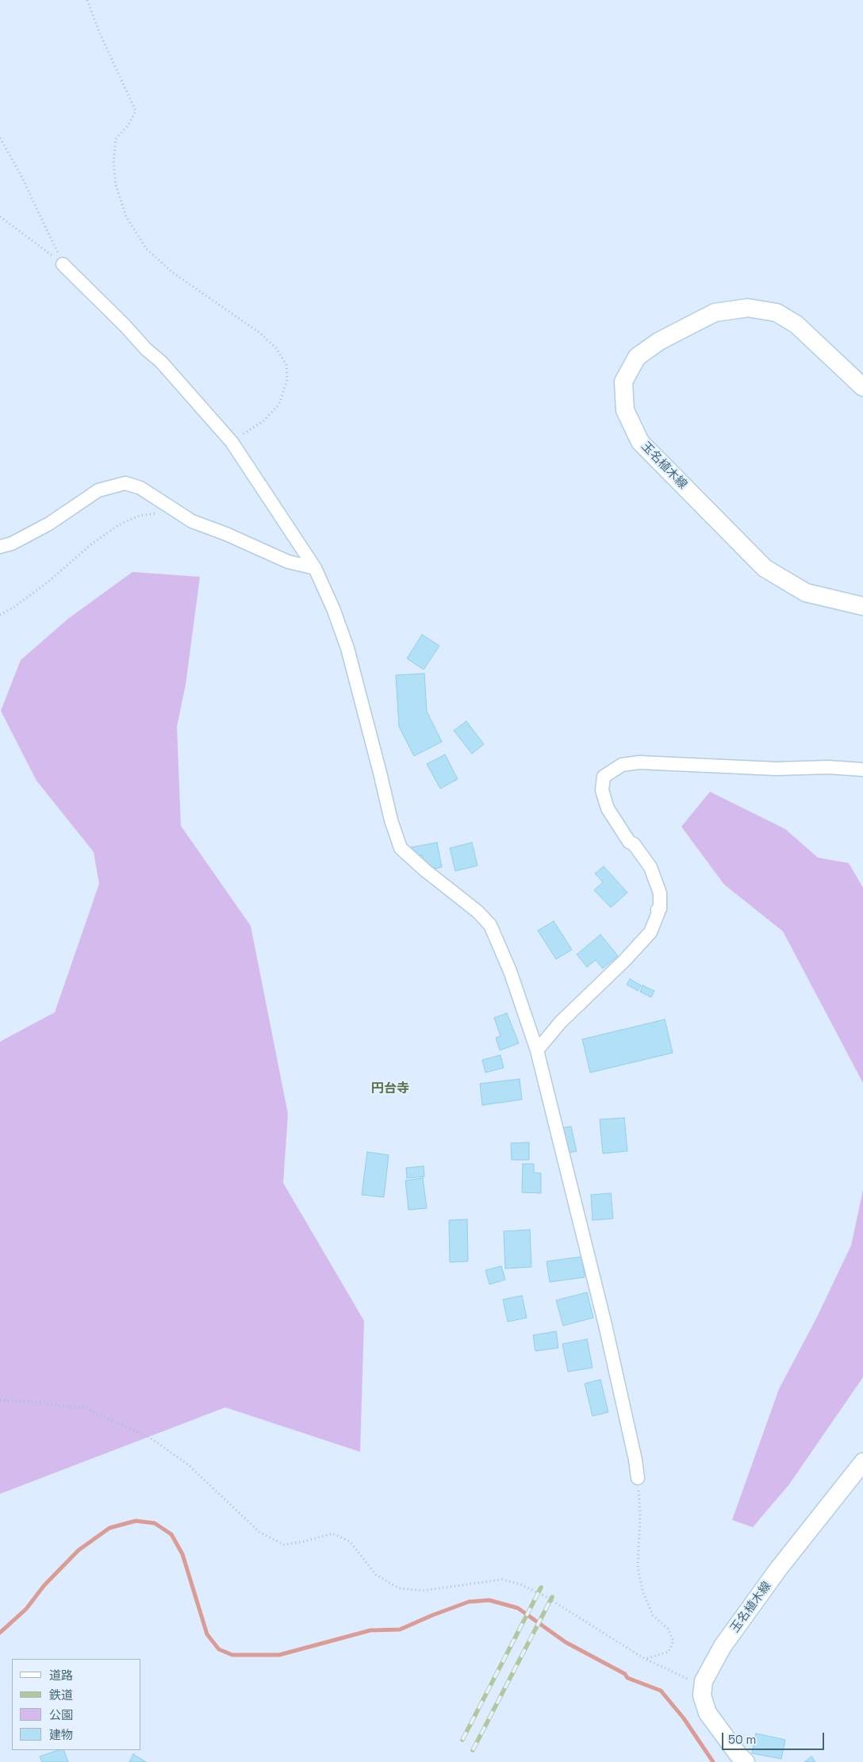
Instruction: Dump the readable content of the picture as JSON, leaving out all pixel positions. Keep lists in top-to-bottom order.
{
  "streets": {
    "main road": ["玉名植木線"]
  },
  "districts": ["円台寺"],
  "legend": [
    "道路",
    "鉄道",
    "公園",
    "建物"
  ],
  "scale_bar": "50 m"
}
